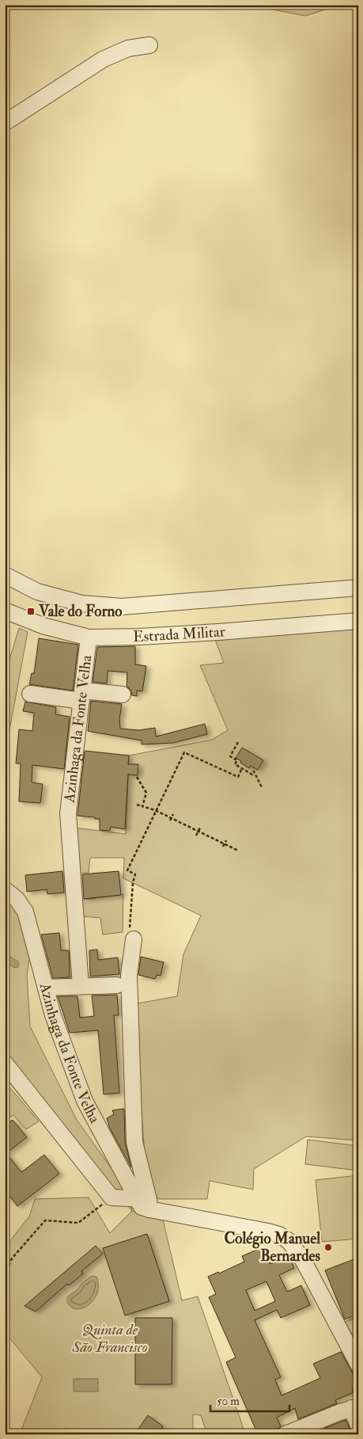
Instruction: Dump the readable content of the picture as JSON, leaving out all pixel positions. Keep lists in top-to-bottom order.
{
  "streets": {
    "street": ["Estrada Militar", "Azinhaga da Fonte Velha"]
  },
  "crossings": [
    ["Estrada Militar", "Azinhaga da Fonte Velha"]
  ],
  "parks": ["Quinta de São Francisco"],
  "places": {
    "transit": ["Vale do Forno"],
    "other": ["Colégio Manuel Bernardes"]
  },
  "scale_bar": "50 m"
}
